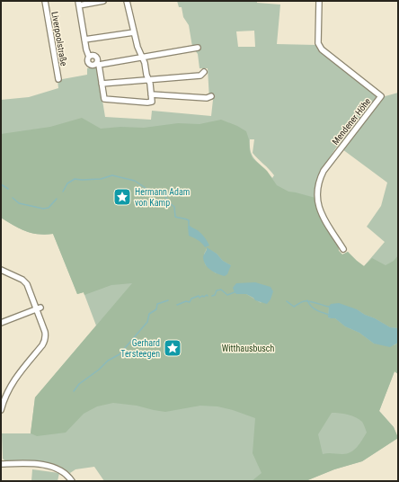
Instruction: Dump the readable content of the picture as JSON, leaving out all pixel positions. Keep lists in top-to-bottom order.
{
  "streets": {
    "street": ["Liverpoolstraße", "Mendener Höhe"]
  },
  "parks": ["Witthausbusch"],
  "places": {
    "place": ["Hermann Adam von Kamp", "Gerhard Tersteegen"]
  }
}
